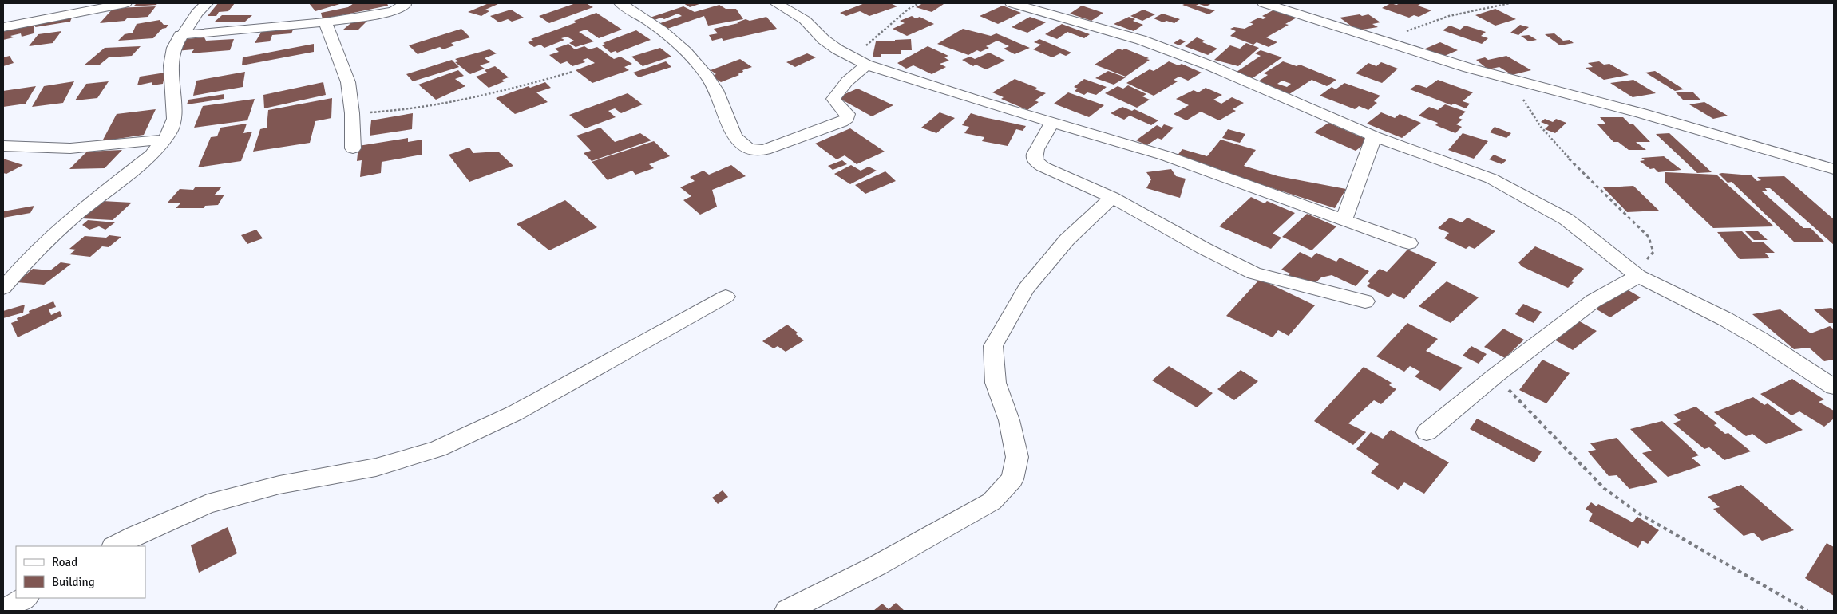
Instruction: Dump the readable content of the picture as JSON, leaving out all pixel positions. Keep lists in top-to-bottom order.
{
  "legend": ["Road", "Building"]
}
